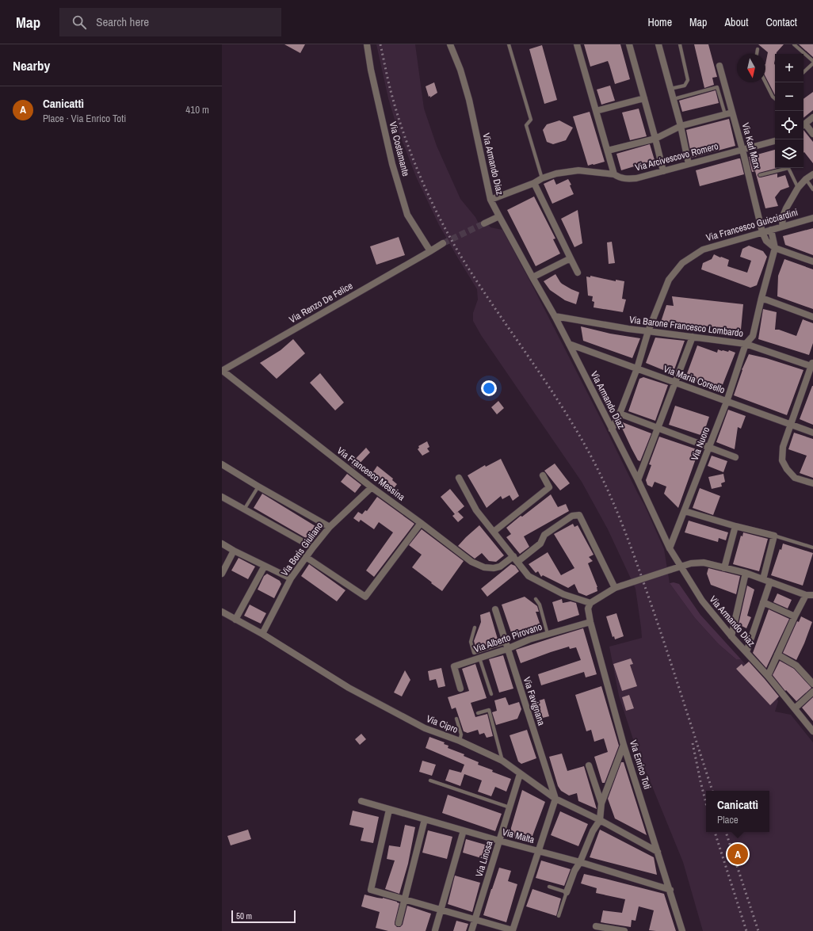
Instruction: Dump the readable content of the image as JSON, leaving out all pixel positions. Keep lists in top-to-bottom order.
{
  "streets": {
    "street": [
      "Via Karl Marx",
      "Via Costamante",
      "Via Arcivescovo Romero",
      "Via Armando Diaz",
      "Via Francesco Guicciardini",
      "Via Renzo De Felice",
      "Via Barone Francesco Lombardo",
      "Via Maria Corsello",
      "Via Nuoro",
      "Via Francesco Messina",
      "Via Boris Giuliano",
      "Via Alberto Pirovano",
      "Via Favignana",
      "Via Cipro",
      "Via Enrico Toti",
      "Via Malta",
      "Via Linosa"
    ]
  },
  "crossings": [
    ["Via Karl Marx", "Via Arcivescovo Romero"],
    ["Via Karl Marx", "Via Francesco Guicciardini"],
    ["Via Costamante", "Via Renzo De Felice"],
    ["Via Arcivescovo Romero", "Via Armando Diaz"],
    ["Via Armando Diaz", "Via Francesco Guicciardini"],
    ["Via Armando Diaz", "Via Barone Francesco Lombardo"],
    ["Via Armando Diaz", "Via Maria Corsello"],
    ["Via Armando Diaz", "Via Nuoro"],
    ["Via Francesco Guicciardini", "Via Barone Francesco Lombardo"],
    ["Via Francesco Guicciardini", "Via Maria Corsello"],
    ["Via Renzo De Felice", "Via Francesco Messina"],
    ["Via Barone Francesco Lombardo", "Via Nuoro"],
    ["Via Maria Corsello", "Via Nuoro"],
    ["Via Francesco Messina", "Via Boris Giuliano"],
    ["Via Boris Giuliano", "Via Cipro"],
    ["Via Alberto Pirovano", "Via Favignana"],
    ["Via Alberto Pirovano", "Via Enrico Toti"],
    ["Via Favignana", "Via Cipro"],
    ["Via Cipro", "Via Enrico Toti"],
    ["Via Cipro", "Via Linosa"],
    ["Via Enrico Toti", "Via Malta"],
    ["Via Malta", "Via Linosa"]
  ],
  "scale_bar": "50 m",
  "north": "bottom",
  "page": {
    "header": "Map",
    "search": "Search here",
    "nav": [
      "Home",
      "Map",
      "About",
      "Contact"
    ],
    "heading": "Nearby",
    "map_buttons": ["+", "−"],
    "list": [
      {
        "mark": "A",
        "name": "Canicattì",
        "note": "Place · Via Enrico Toti",
        "value": "410 m"
      }
    ],
    "popup": ["Canicattì", "Place"],
    "pins": "A",
    "scale": "50 m"
  }
}
